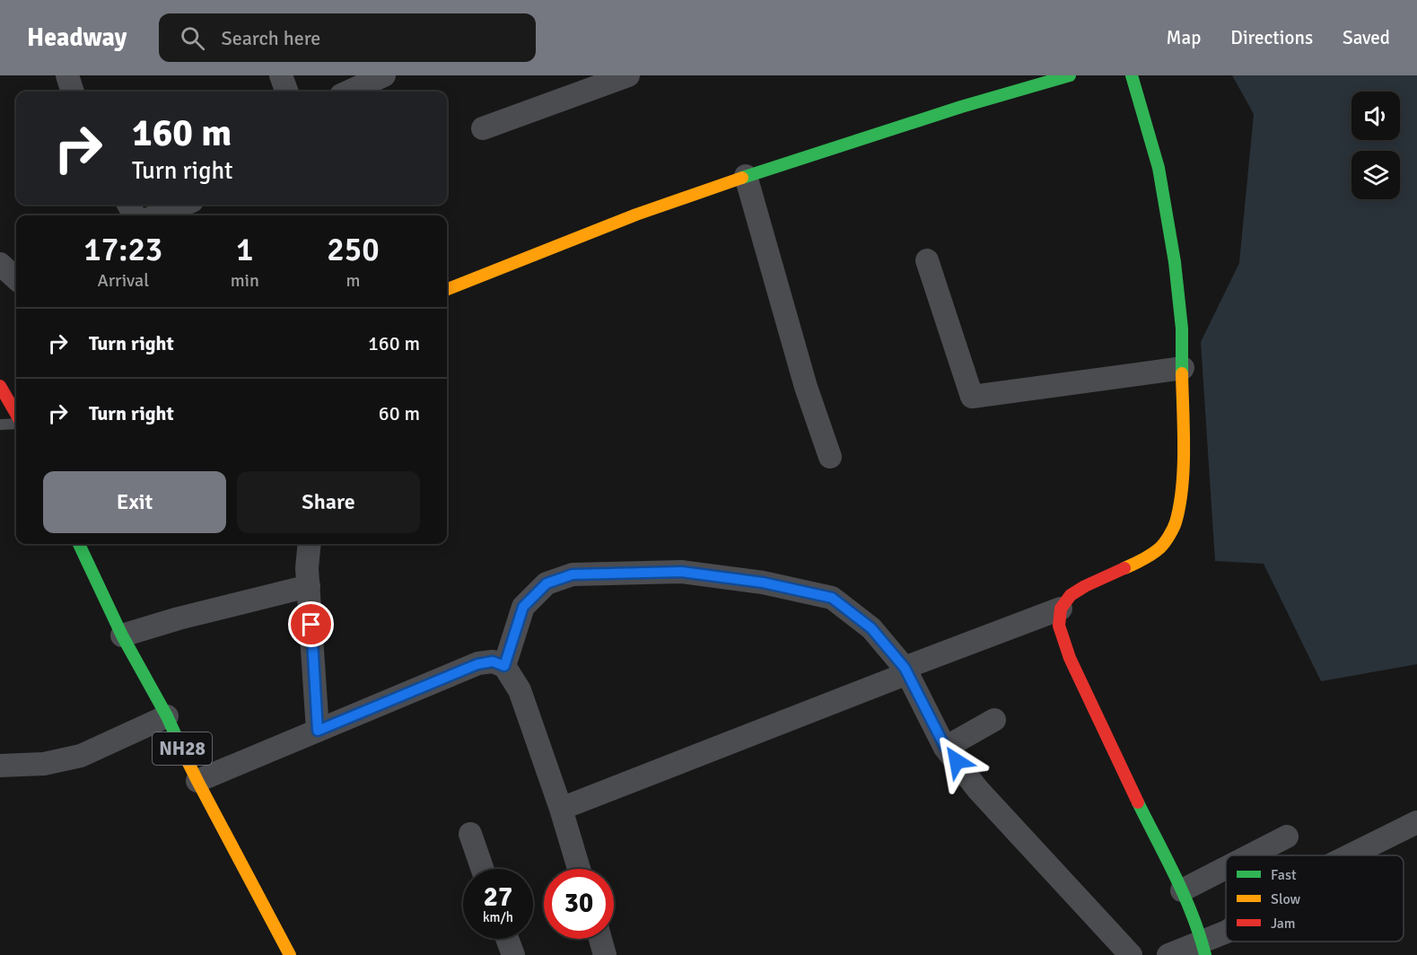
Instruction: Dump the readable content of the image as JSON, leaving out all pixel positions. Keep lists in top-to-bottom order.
{
  "streets": {
    "main road": ["NH28"]
  },
  "legend": ["Fast", "Slow", "Jam"],
  "page": {
    "header": "Headway",
    "search": "Search here",
    "nav": ["Map", "Directions", "Saved"],
    "turn": ["160 m", "Turn right"],
    "eta": [
      "17:23",
      "Arrival",
      "1",
      "min",
      "250",
      "m"
    ],
    "list": [
      {
        "name": "Turn right",
        "value": "160 m"
      },
      {
        "name": "Turn right",
        "value": "60 m"
      }
    ],
    "buttons": ["Exit", "Share"],
    "speed": "27 km/h",
    "limit": "30"
  }
}
